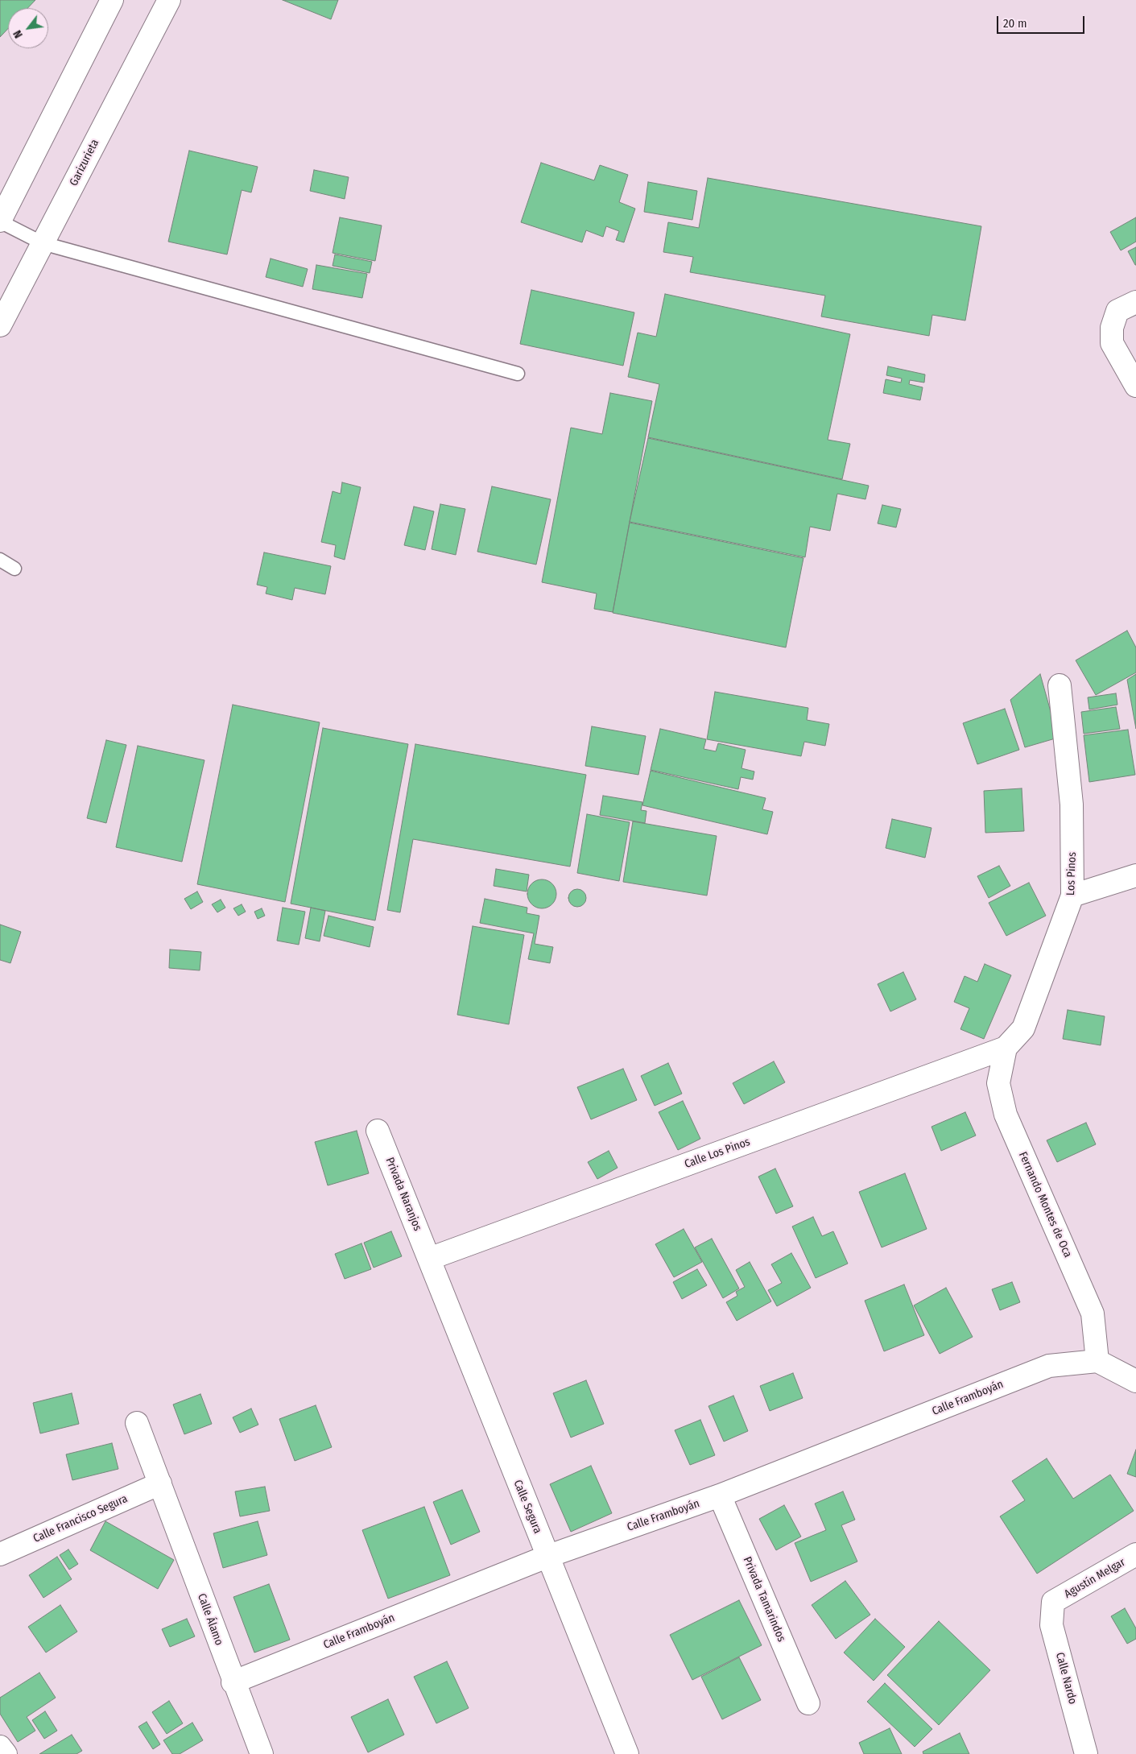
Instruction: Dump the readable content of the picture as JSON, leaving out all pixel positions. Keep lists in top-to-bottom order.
{
  "streets": {
    "street": [
      "Garizurieta",
      "Los Pinos",
      "Calle Los Pinos",
      "Privada Naranjos",
      "Fernando Montes de Oca",
      "Calle Framboyán",
      "Calle Segura",
      "Calle Francisco Segura",
      "Agustín Melgar",
      "Privada Tamarindos",
      "Calle Álamo",
      "Calle Nardo"
    ]
  },
  "crossings": [
    ["Los Pinos", "Calle Los Pinos"],
    ["Los Pinos", "Fernando Montes de Oca"],
    ["Calle Los Pinos", "Privada Naranjos"],
    ["Calle Los Pinos", "Fernando Montes de Oca"],
    ["Calle Los Pinos", "Calle Segura"],
    ["Privada Naranjos", "Calle Segura"],
    ["Fernando Montes de Oca", "Calle Framboyán"],
    ["Calle Framboyán", "Calle Segura"],
    ["Calle Framboyán", "Privada Tamarindos"],
    ["Calle Framboyán", "Calle Álamo"],
    ["Calle Francisco Segura", "Calle Álamo"],
    ["Agustín Melgar", "Calle Nardo"]
  ],
  "scale_bar": "20 m",
  "north": "bottom left"
}
